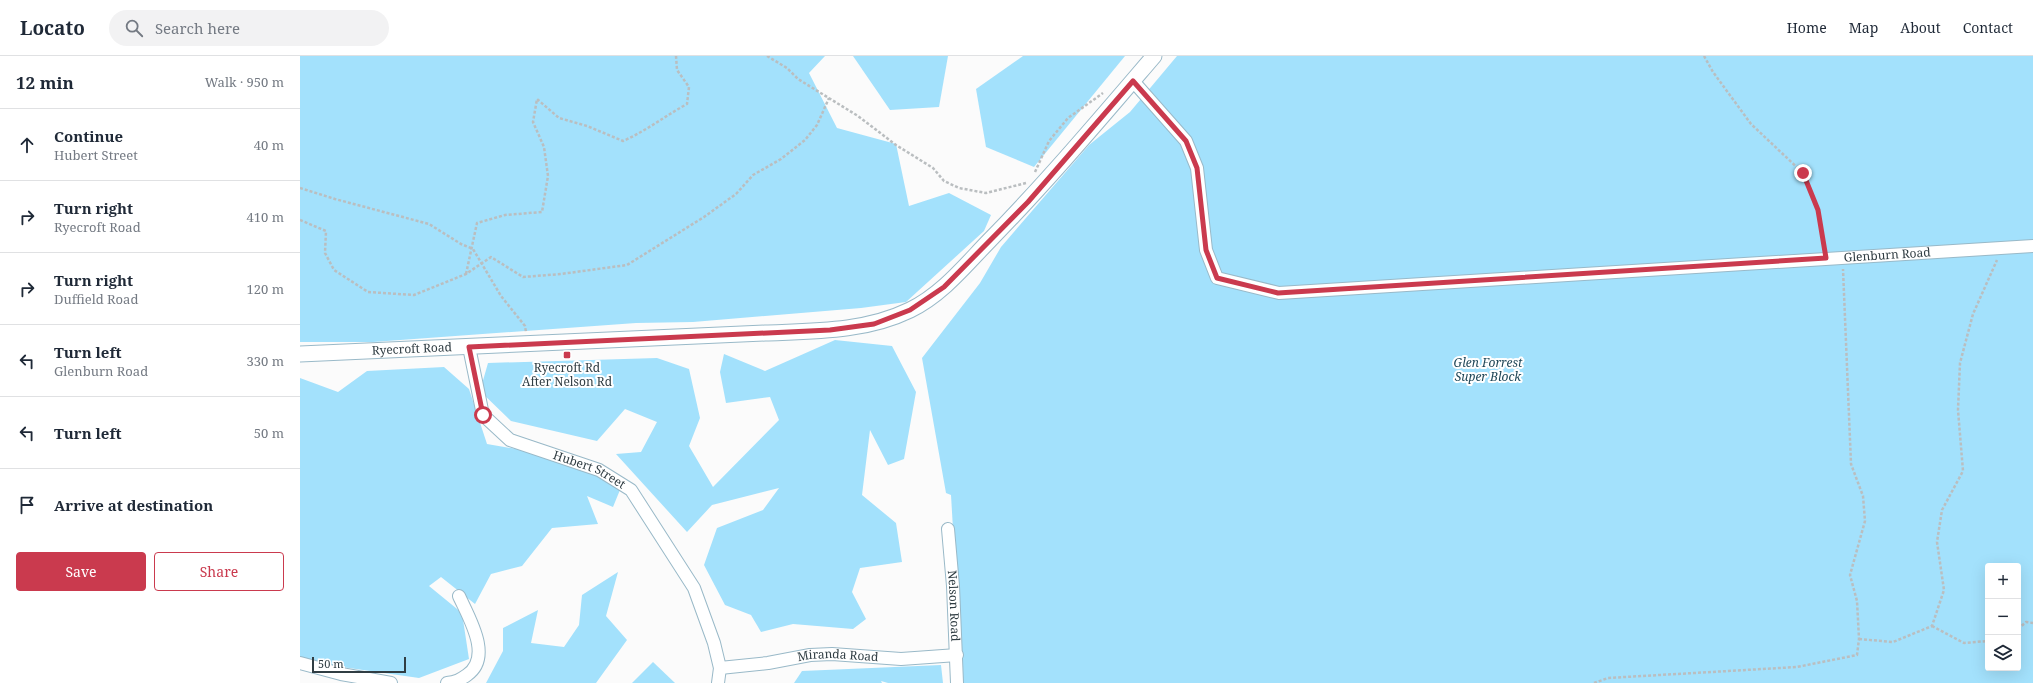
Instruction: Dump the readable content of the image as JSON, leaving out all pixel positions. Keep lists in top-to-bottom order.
{
  "streets": {
    "street": [
      "Glenburn Road",
      "Ryecroft Road",
      "Hubert Street",
      "Nelson Road",
      "Miranda Road"
    ]
  },
  "crossings": [
    ["Glenburn Road", "Ryecroft Road"],
    ["Ryecroft Road", "Hubert Street"],
    ["Hubert Street", "Miranda Road"],
    ["Nelson Road", "Miranda Road"]
  ],
  "parks": ["Glen Forrest Super Block"],
  "places": {
    "transit": ["Ryecroft Rd After Nelson Rd"]
  },
  "scale_bar": "50 m",
  "page": {
    "header": "Locato",
    "search": "Search here",
    "nav": [
      "Home",
      "Map",
      "About",
      "Contact"
    ],
    "heading": ["12 min", "Walk · 950 m"],
    "list": [
      ["Continue", "Hubert Street", "40 m"],
      ["Turn right", "Ryecroft Road", "410 m"],
      ["Turn right", "Duffield Road", "120 m"],
      ["Turn left", "Glenburn Road", "330 m"],
      ["Turn left", "50 m"],
      "Arrive at destination"
    ],
    "buttons": ["Save", "Share"],
    "map_buttons": ["+", "−"],
    "scale": "50 m"
  }
}
